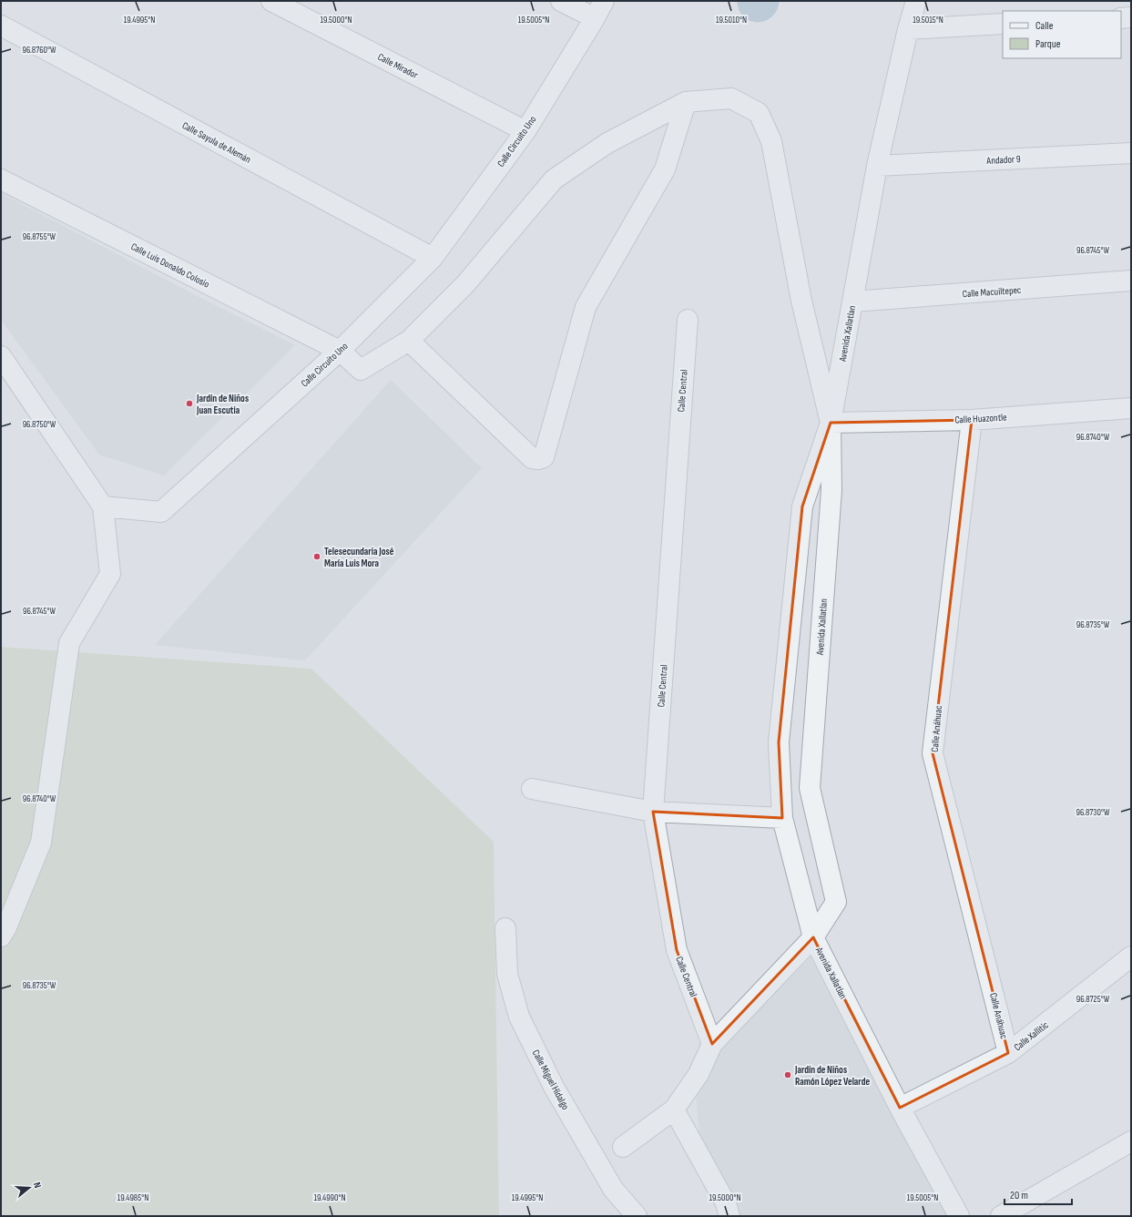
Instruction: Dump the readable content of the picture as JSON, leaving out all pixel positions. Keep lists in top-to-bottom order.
{
  "streets": {
    "street": [
      "Calle Mirador",
      "Calle Circuito Uno",
      "Calle Sayula de Alemán",
      "Andador 9",
      "Calle Luis Donaldo Colosio",
      "Calle Macuiltepec",
      "Avenida Xallatlan",
      "Calle Central",
      "Calle Huazontle",
      "Calle Anáhuac",
      "Calle Xallitic",
      "Calle Miguel Hidalgo"
    ]
  },
  "crossings": [
    ["Calle Mirador", "Calle Circuito Uno"],
    ["Calle Circuito Uno", "Calle Sayula de Alemán"],
    ["Calle Circuito Uno", "Calle Luis Donaldo Colosio"],
    ["Andador 9", "Avenida Xallatlan"],
    ["Calle Macuiltepec", "Avenida Xallatlan"],
    ["Avenida Xallatlan", "Calle Huazontle"],
    ["Avenida Xallatlan", "Calle Xallitic"],
    ["Calle Huazontle", "Calle Anáhuac"],
    ["Calle Anáhuac", "Calle Xallitic"]
  ],
  "places": ["Jardín de Niños Juan Escutia", "Telesecundaria José María Luis Mora", "Jardín de Niños Ramón López Velarde"],
  "legend": ["Calle", "Parque"],
  "scale_bar": "20 m",
  "north": "right",
  "coordinates": [
    "19.4995°N",
    "19.5000°N",
    "19.5005°N",
    "19.5010°N",
    "19.5015°N",
    "96.8760°W",
    "96.8755°W",
    "96.8745°W",
    "96.8750°W",
    "96.8740°W",
    "96.8735°W",
    "96.8730°W",
    "96.8725°W",
    "19.4985°N",
    "19.4990°N"
  ]
}
